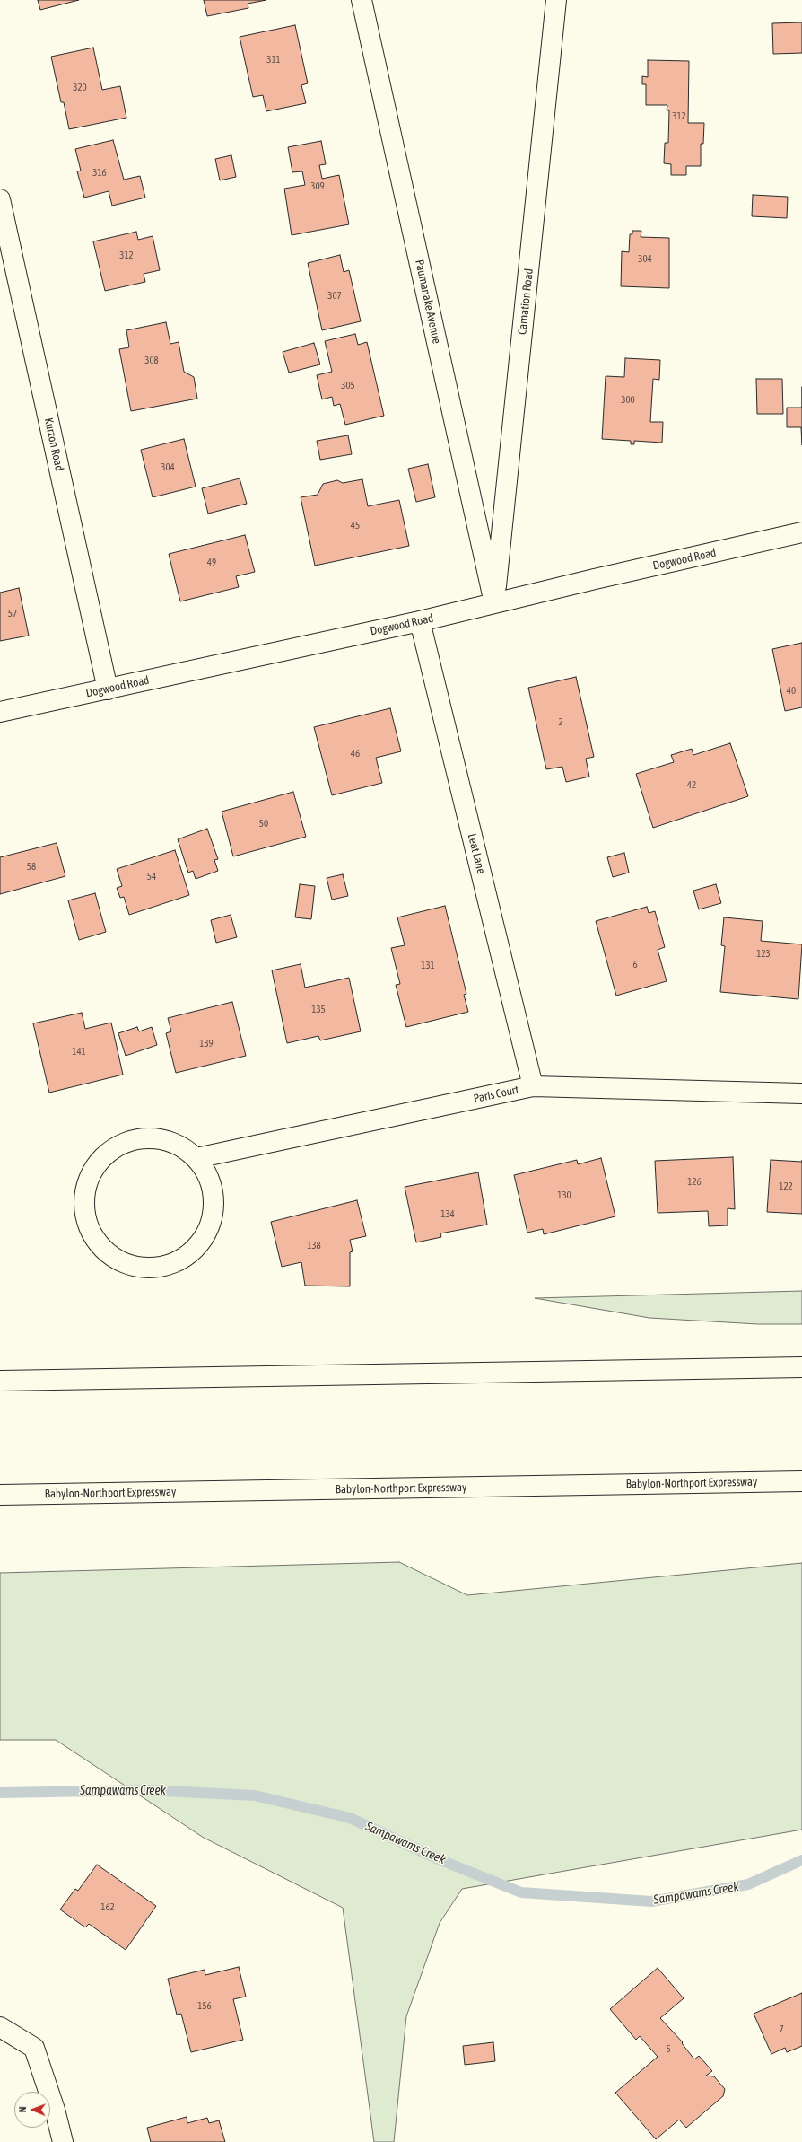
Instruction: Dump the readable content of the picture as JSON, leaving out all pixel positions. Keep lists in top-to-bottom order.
{
  "streets": {
    "street": [
      "Paumanake Avenue",
      "Carnation Road",
      "Kurzon Road",
      "Dogwood Road",
      "Leat Lane",
      "Paris Court",
      "Babylon-Northport Expressway"
    ]
  },
  "crossings": [
    ["Paumanake Avenue", "Carnation Road"],
    ["Paumanake Avenue", "Dogwood Road"],
    ["Carnation Road", "Dogwood Road"],
    ["Kurzon Road", "Dogwood Road"],
    ["Dogwood Road", "Leat Lane"],
    ["Leat Lane", "Paris Court"]
  ],
  "water": ["Sampawams Creek"],
  "house_numbers": [
    "311",
    "320",
    "312",
    "316",
    "309",
    "312",
    "304",
    "307",
    "308",
    "305",
    "300",
    "304",
    "45",
    "49",
    "57",
    "40",
    "2",
    "46",
    "42",
    "50",
    "58",
    "54",
    "123",
    "6",
    "131",
    "135",
    "139",
    "141",
    "126",
    "122",
    "130",
    "134",
    "138",
    "162",
    "156",
    "7",
    "5"
  ],
  "north": "left"
}
